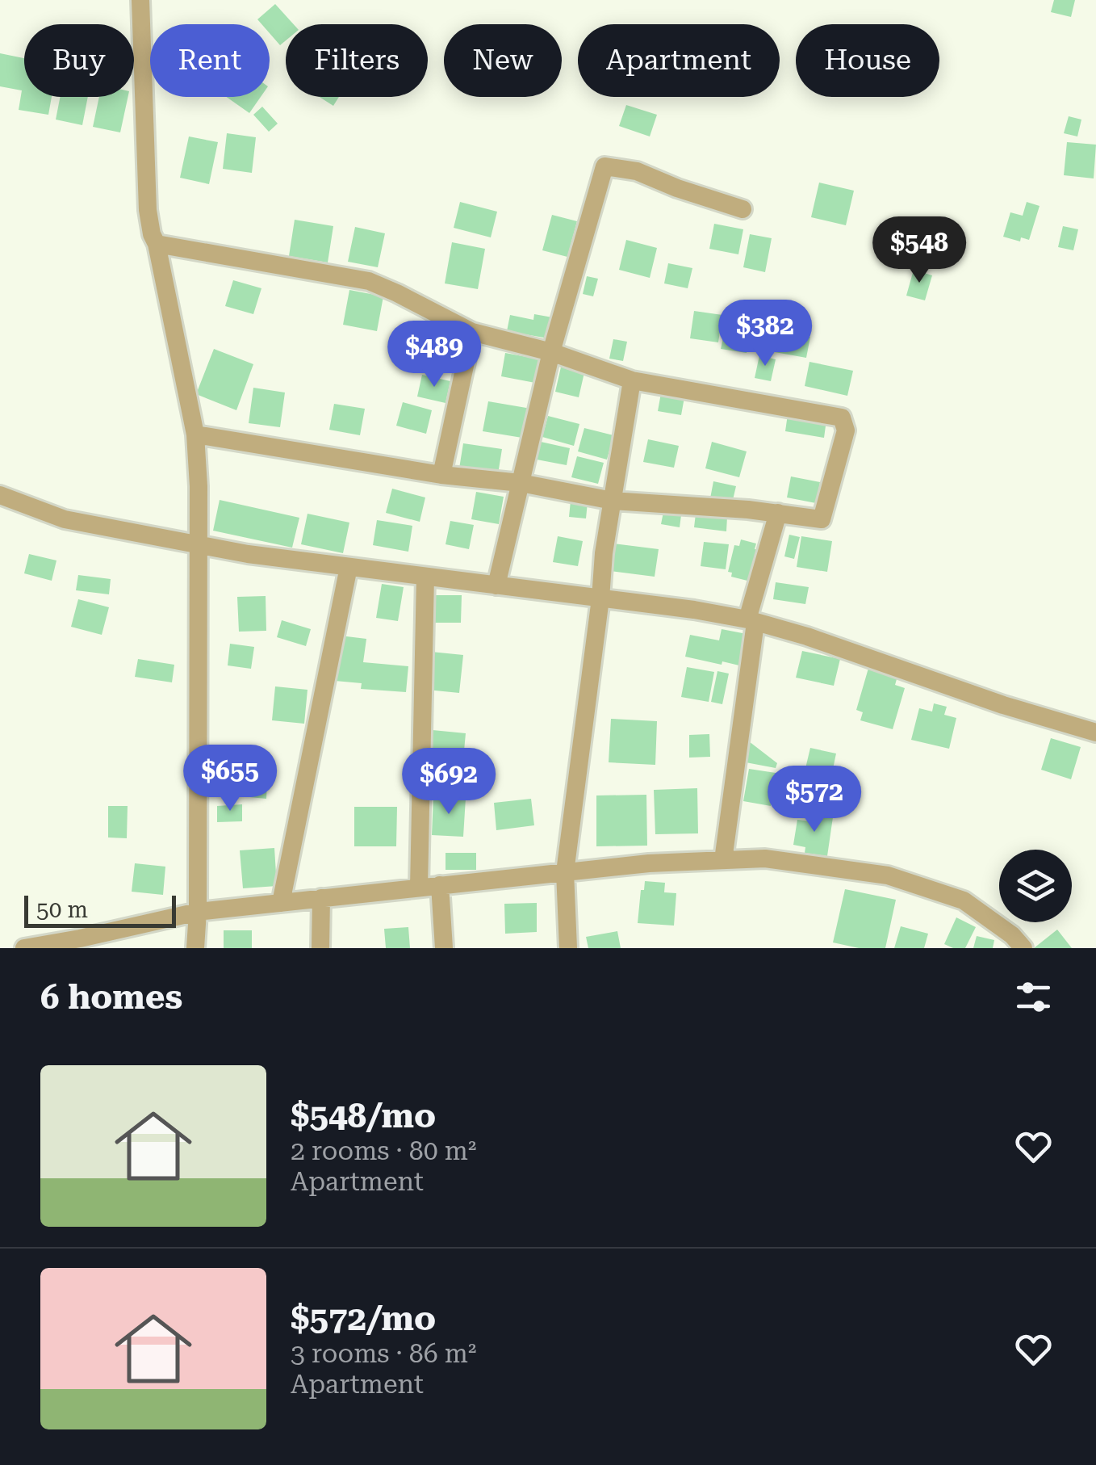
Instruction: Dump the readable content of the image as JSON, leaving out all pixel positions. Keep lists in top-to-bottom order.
{
  "scale_bar": "50 m",
  "page": {
    "chip": [
      "Buy",
      "Rent",
      "Filters",
      "New",
      "Apartment",
      "House"
    ],
    "price": [
      "$548",
      "$382",
      "$489",
      "$655",
      "$692",
      "$572"
    ],
    "scale": "50 m",
    "heading": "6 homes",
    "list": [
      {
        "name": "$548/mo",
        "note": "2 rooms · 80 m² · Apartment"
      },
      {
        "name": "$572/mo",
        "note": "3 rooms · 86 m² · Apartment"
      }
    ]
  }
}
